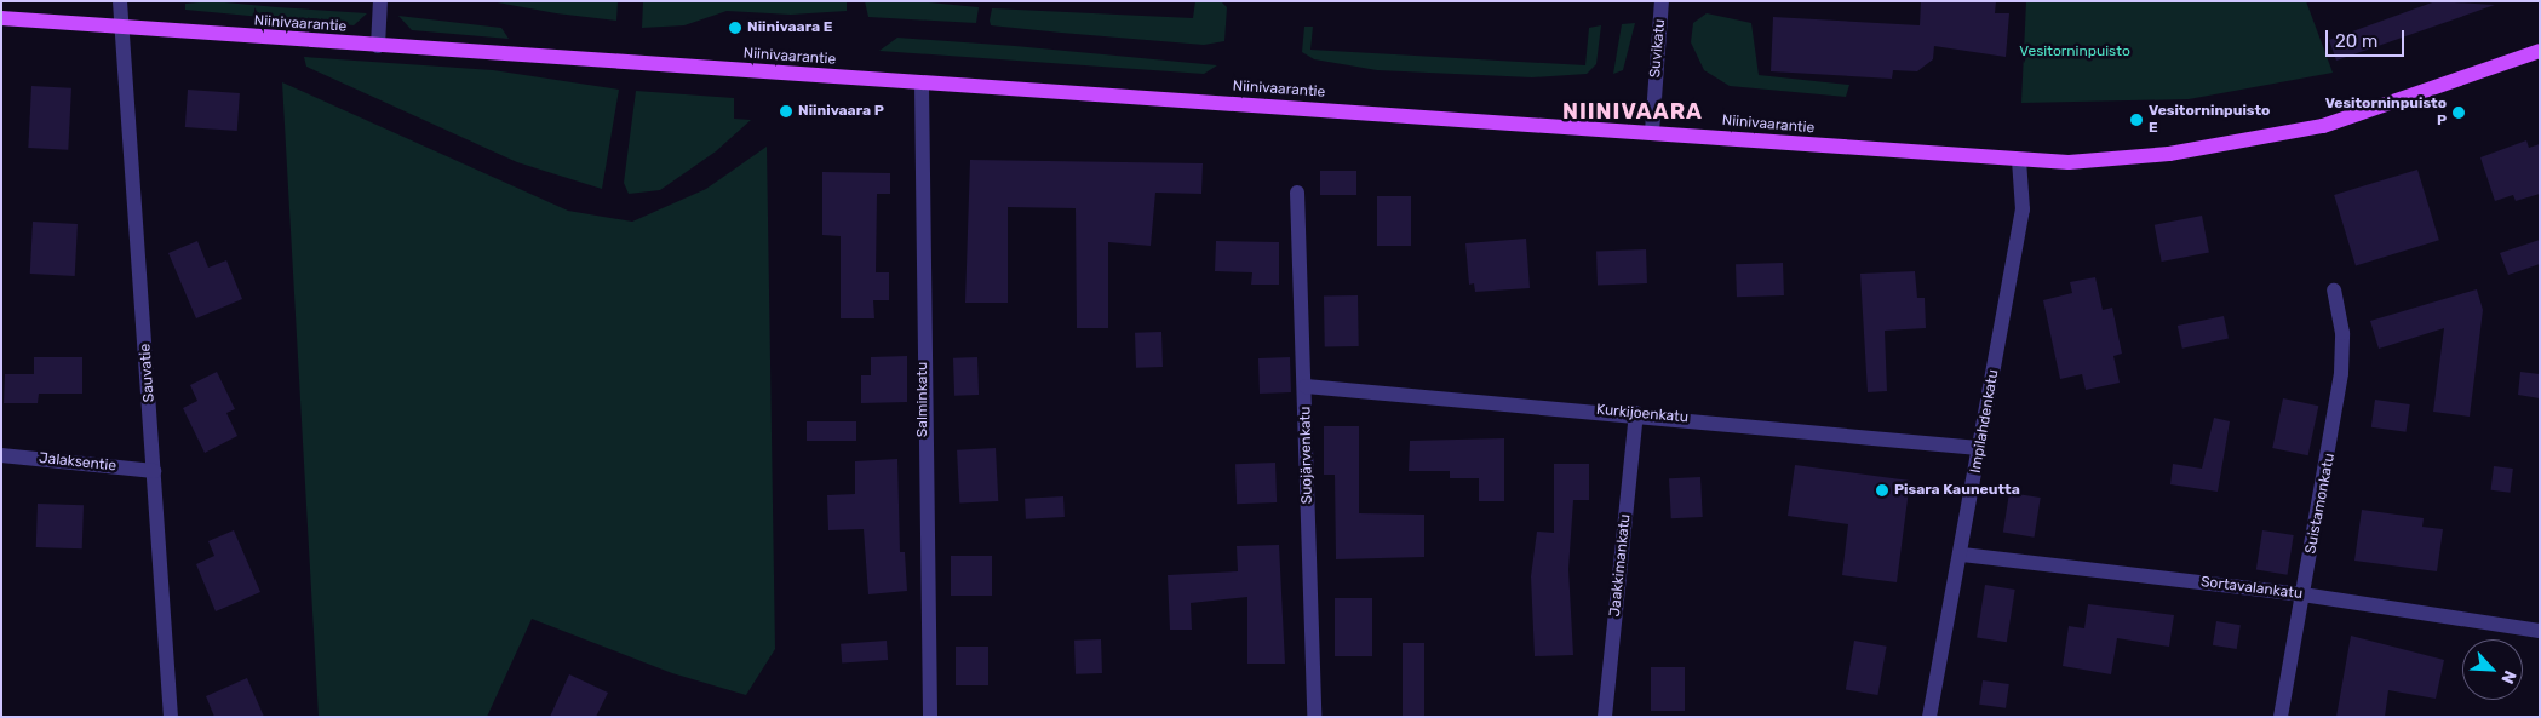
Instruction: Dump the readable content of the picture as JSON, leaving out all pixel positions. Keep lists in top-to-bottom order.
{
  "streets": {
    "main road": ["Niinivaarantie"],
    "street": [
      "Suvikatu",
      "Sauvatie",
      "Salminkatu",
      "Kurkijoenkatu",
      "Impilahdenkatu",
      "Suojärvenkatu",
      "Jalaksentie",
      "Suistamonkatu",
      "Jaakkimankatu",
      "Sortavalankatu"
    ]
  },
  "crossings": [
    ["Niinivaarantie", "Suvikatu"],
    ["Niinivaarantie", "Sauvatie"],
    ["Niinivaarantie", "Salminkatu"],
    ["Niinivaarantie", "Impilahdenkatu"],
    ["Sauvatie", "Jalaksentie"],
    ["Kurkijoenkatu", "Impilahdenkatu"],
    ["Kurkijoenkatu", "Suojärvenkatu"],
    ["Kurkijoenkatu", "Jaakkimankatu"],
    ["Impilahdenkatu", "Sortavalankatu"],
    ["Suistamonkatu", "Sortavalankatu"]
  ],
  "districts": ["NIINIVAARA"],
  "parks": ["Vesitorninpuisto"],
  "places": [
    "Niinivaara E",
    "Niinivaara P",
    "Vesitorninpuisto P",
    "Vesitorninpuisto E",
    "Pisara Kauneutta"
  ],
  "scale_bar": "20 m",
  "north": "bottom right"
}
